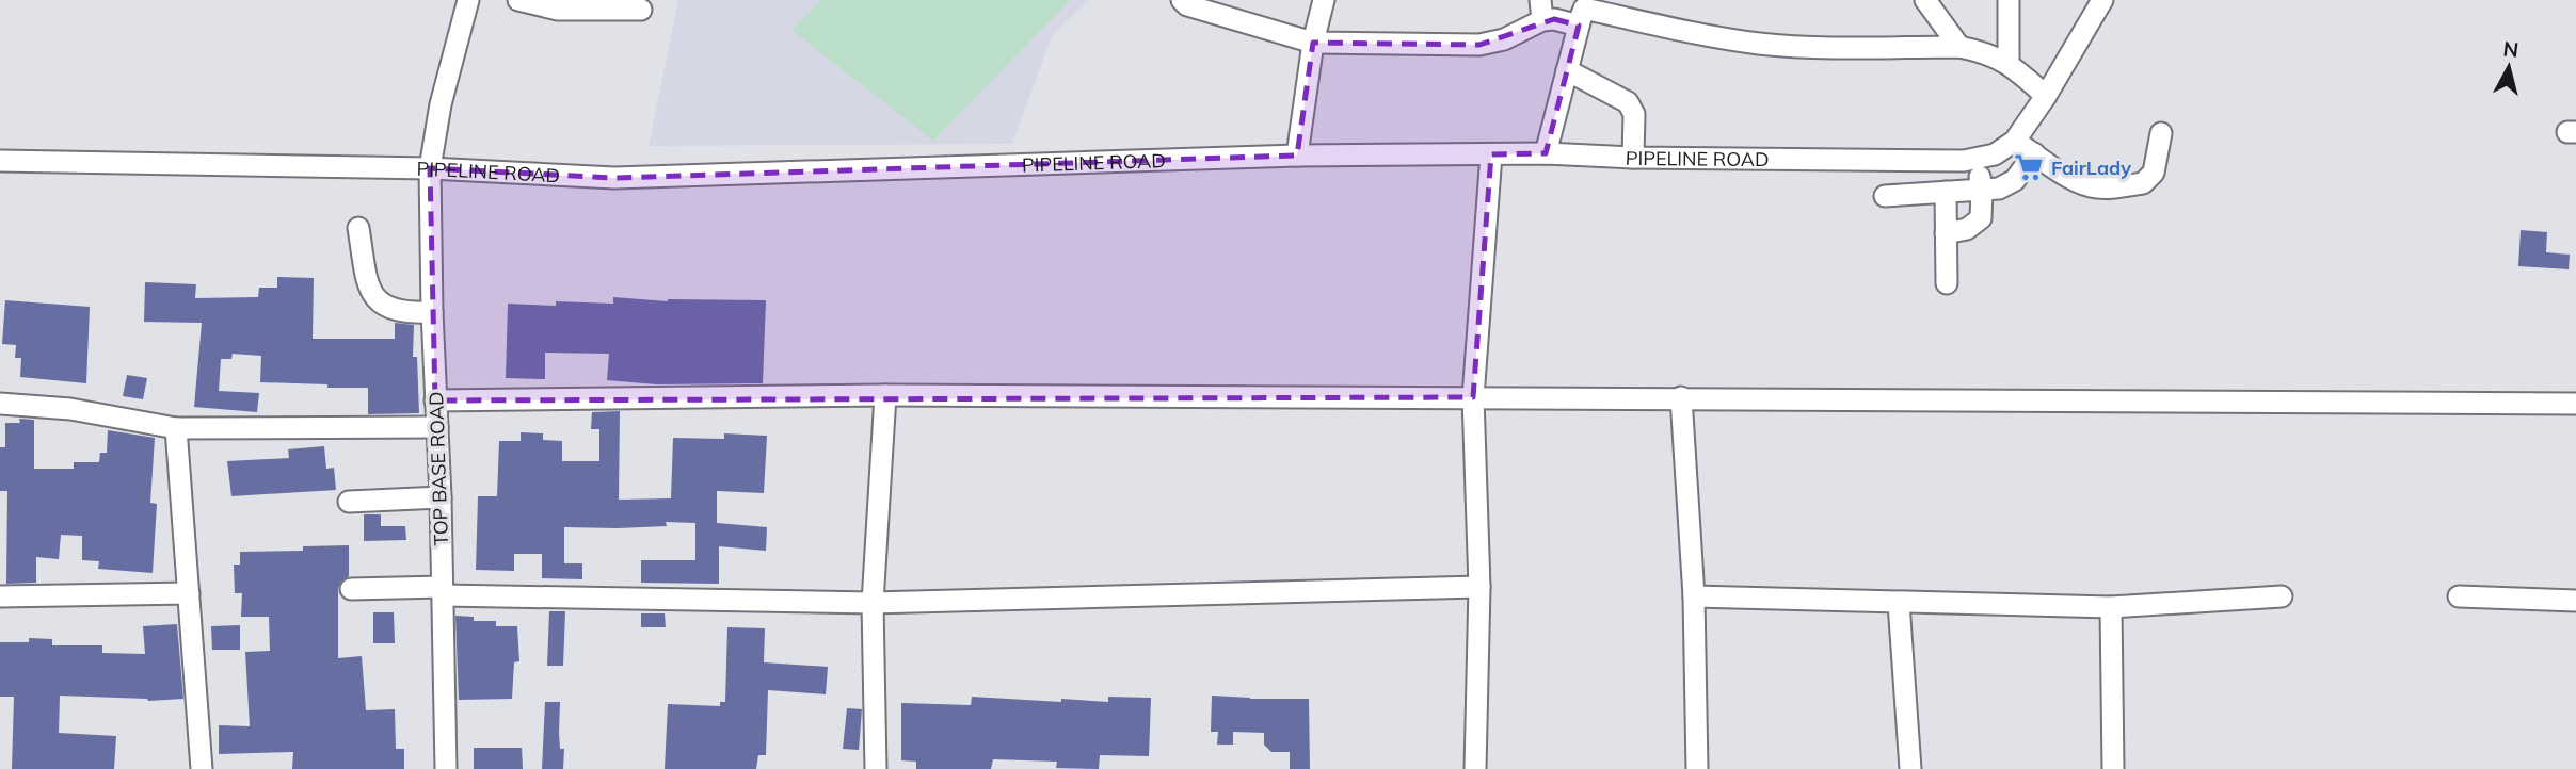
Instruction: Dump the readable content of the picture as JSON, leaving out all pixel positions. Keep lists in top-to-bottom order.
{
  "streets": {
    "street": ["PIPELINE ROAD", "TOP BASE ROAD"]
  },
  "crossings": [
    ["PIPELINE ROAD", "TOP BASE ROAD"]
  ],
  "places": {
    "supermarket": ["FairLady"]
  },
  "north": "top"
}
